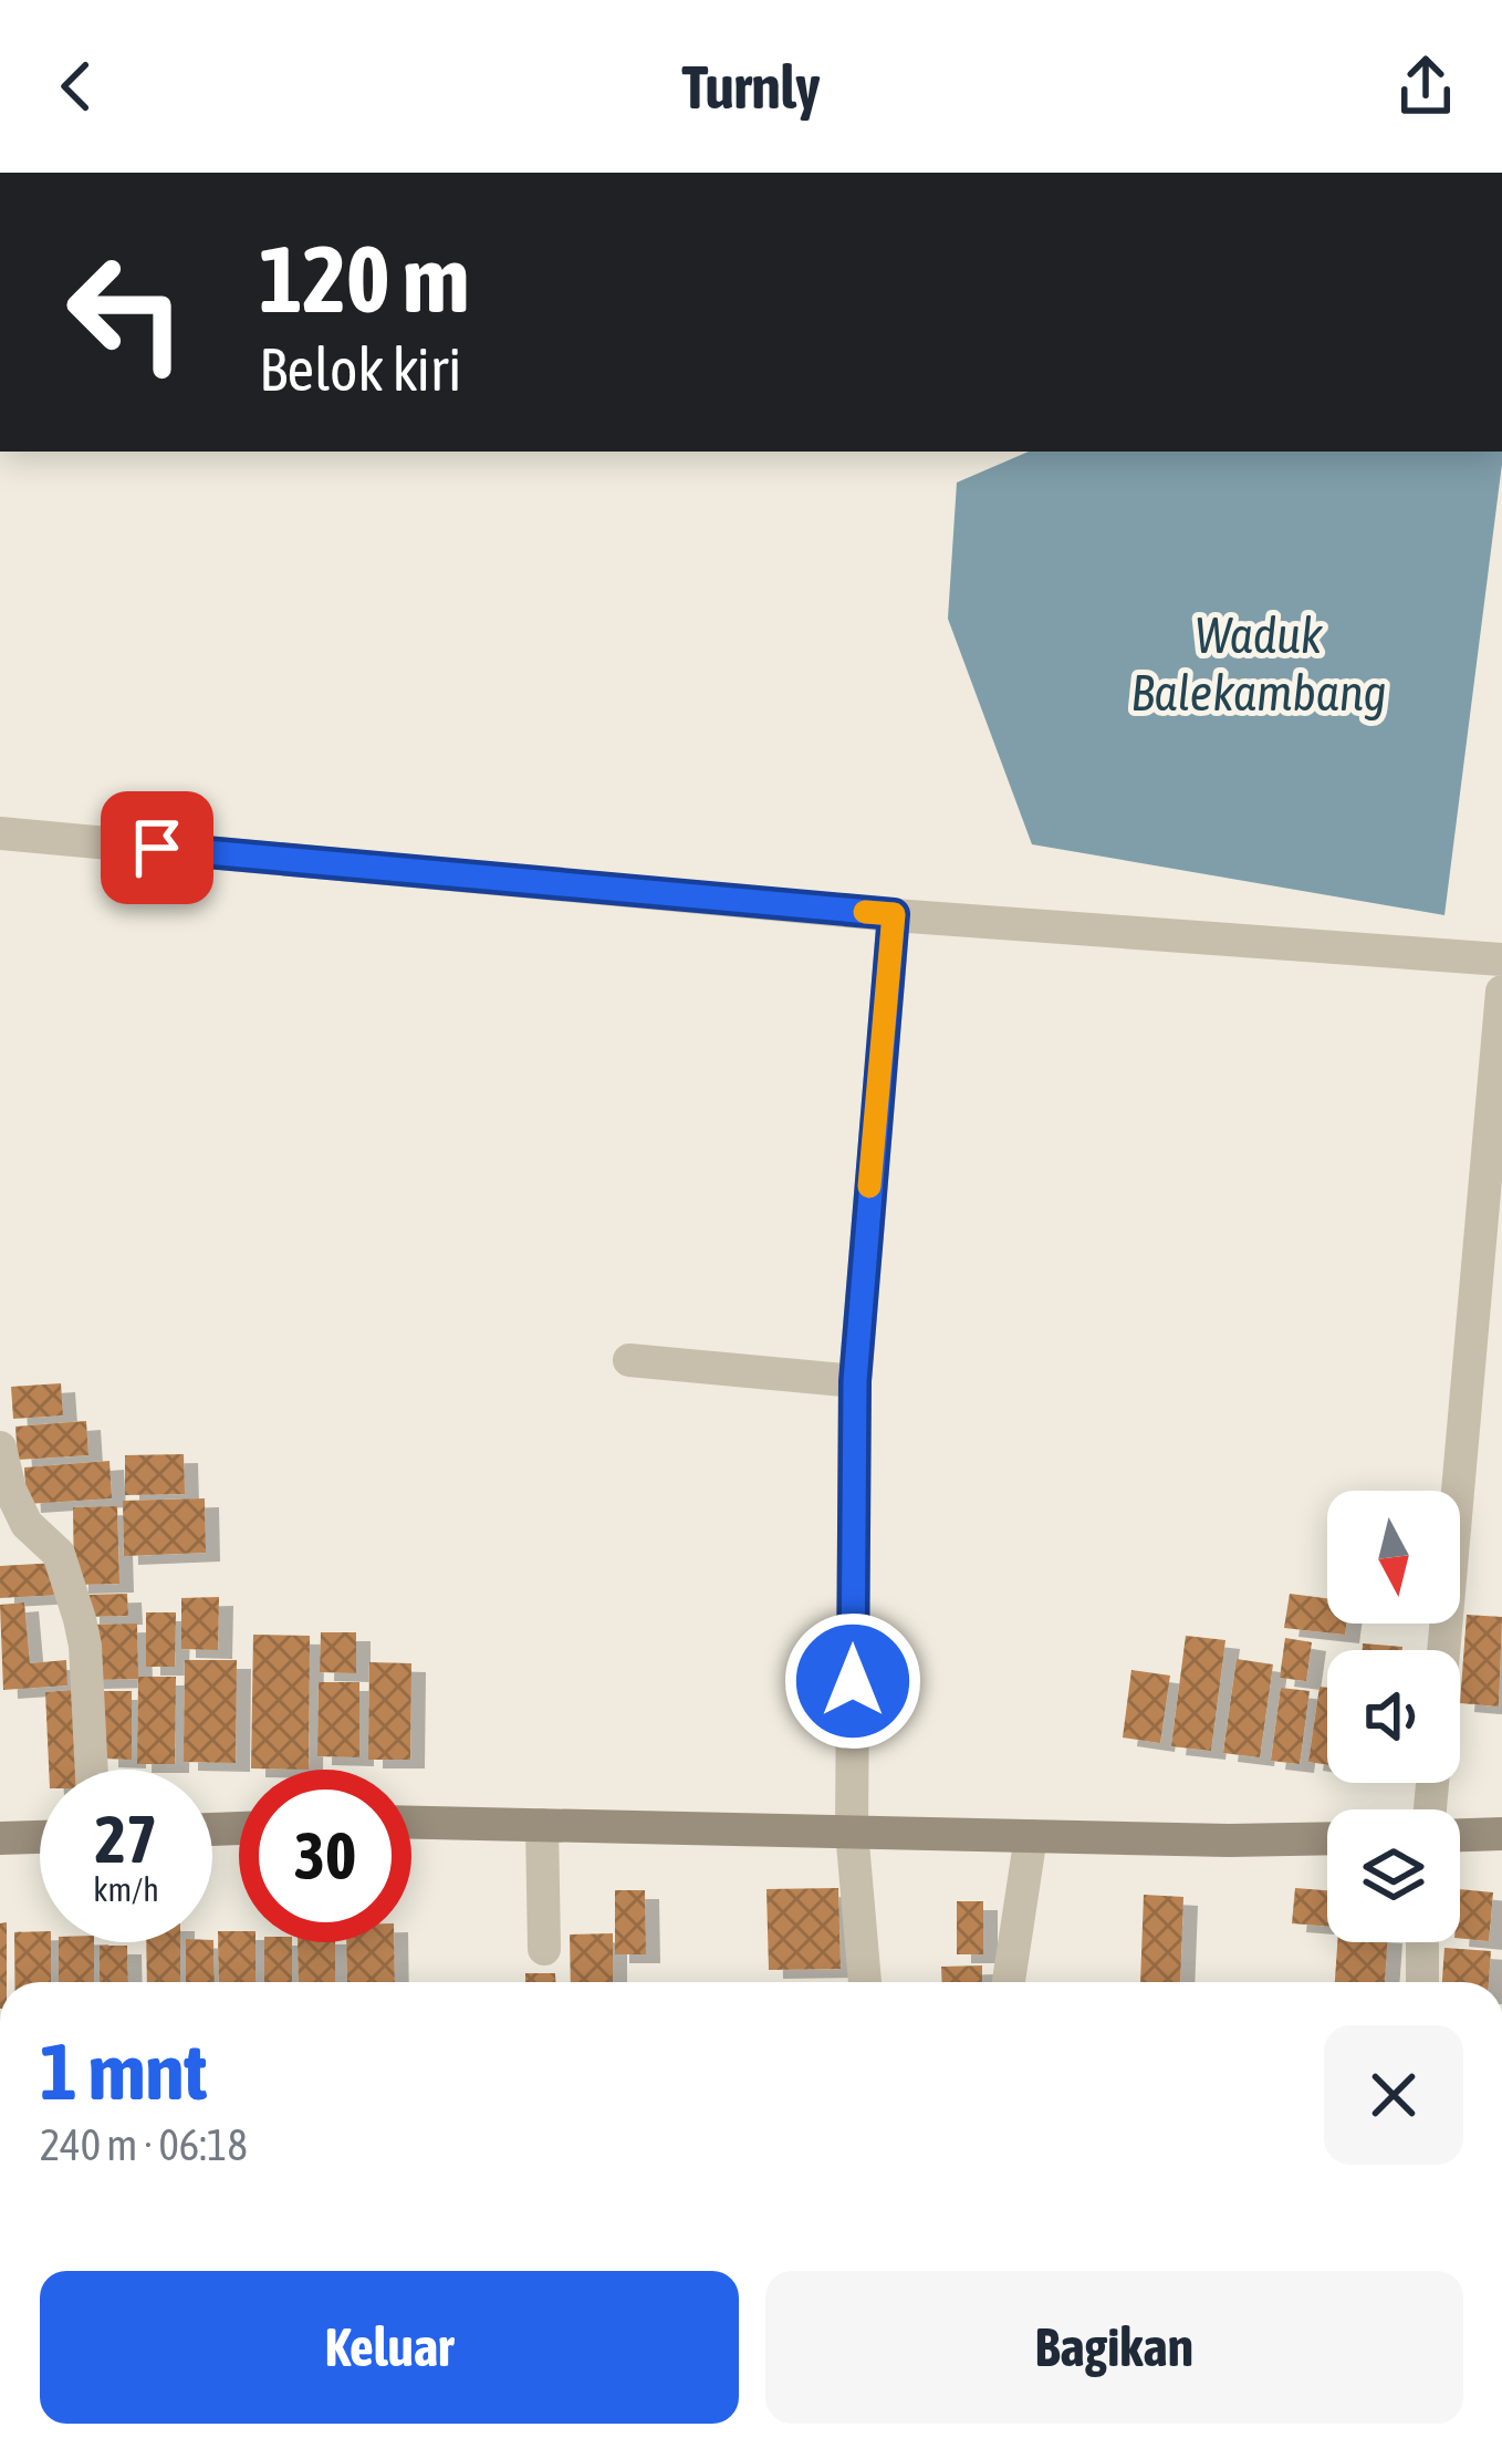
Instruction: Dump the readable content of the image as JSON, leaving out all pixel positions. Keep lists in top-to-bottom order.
{
  "water": ["Waduk Balekambang"],
  "north": "bottom",
  "page": {
    "header": "Turnly",
    "turn": ["120 m", "Belok kiri"],
    "speed": "27 km/h",
    "limit": "30",
    "heading": ["1 mnt", "240 m · 06:18"],
    "buttons": ["Keluar", "Bagikan"]
  }
}
